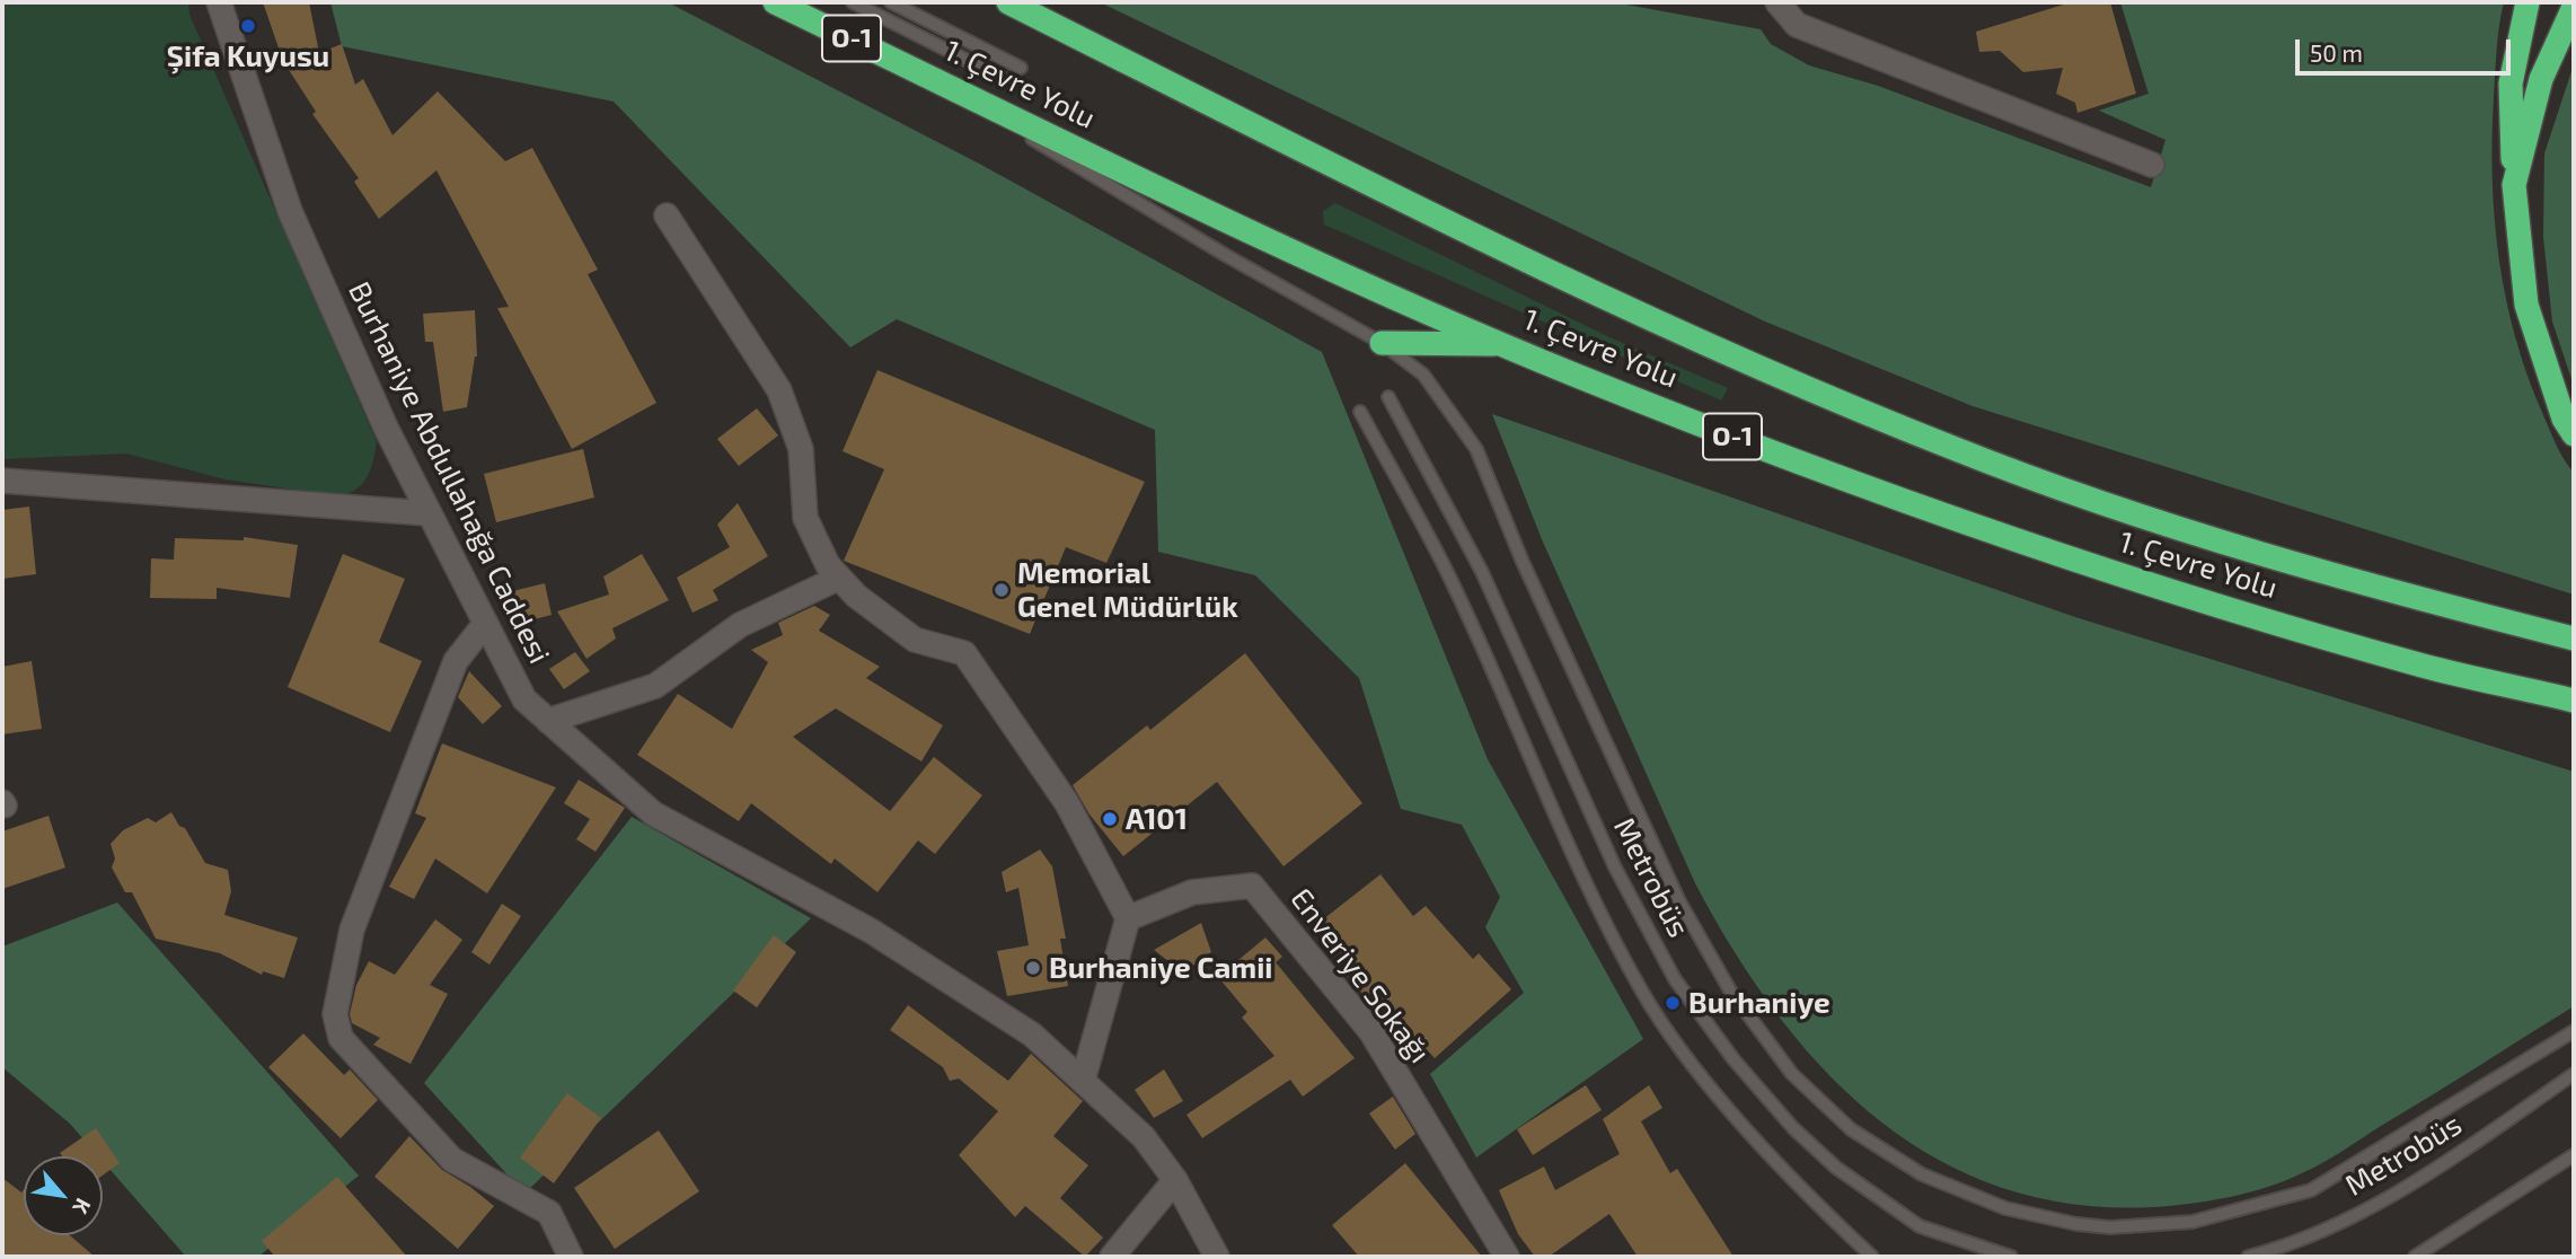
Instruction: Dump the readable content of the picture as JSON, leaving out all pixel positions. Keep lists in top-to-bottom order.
{
  "streets": {
    "highway": ["O-1", "1. Çevre Yolu"],
    "street": ["Burhaniye Abdullahağa Caddesi", "Enveriye Sokağı"],
    "lane": ["Metrobüs"]
  },
  "places": [
    "Şifa Kuyusu",
    "Memorial Genel Müdürlük",
    "A101",
    "Burhaniye Camii",
    "Burhaniye"
  ],
  "scale_bar": "50 m",
  "north": "bottom right"
}
